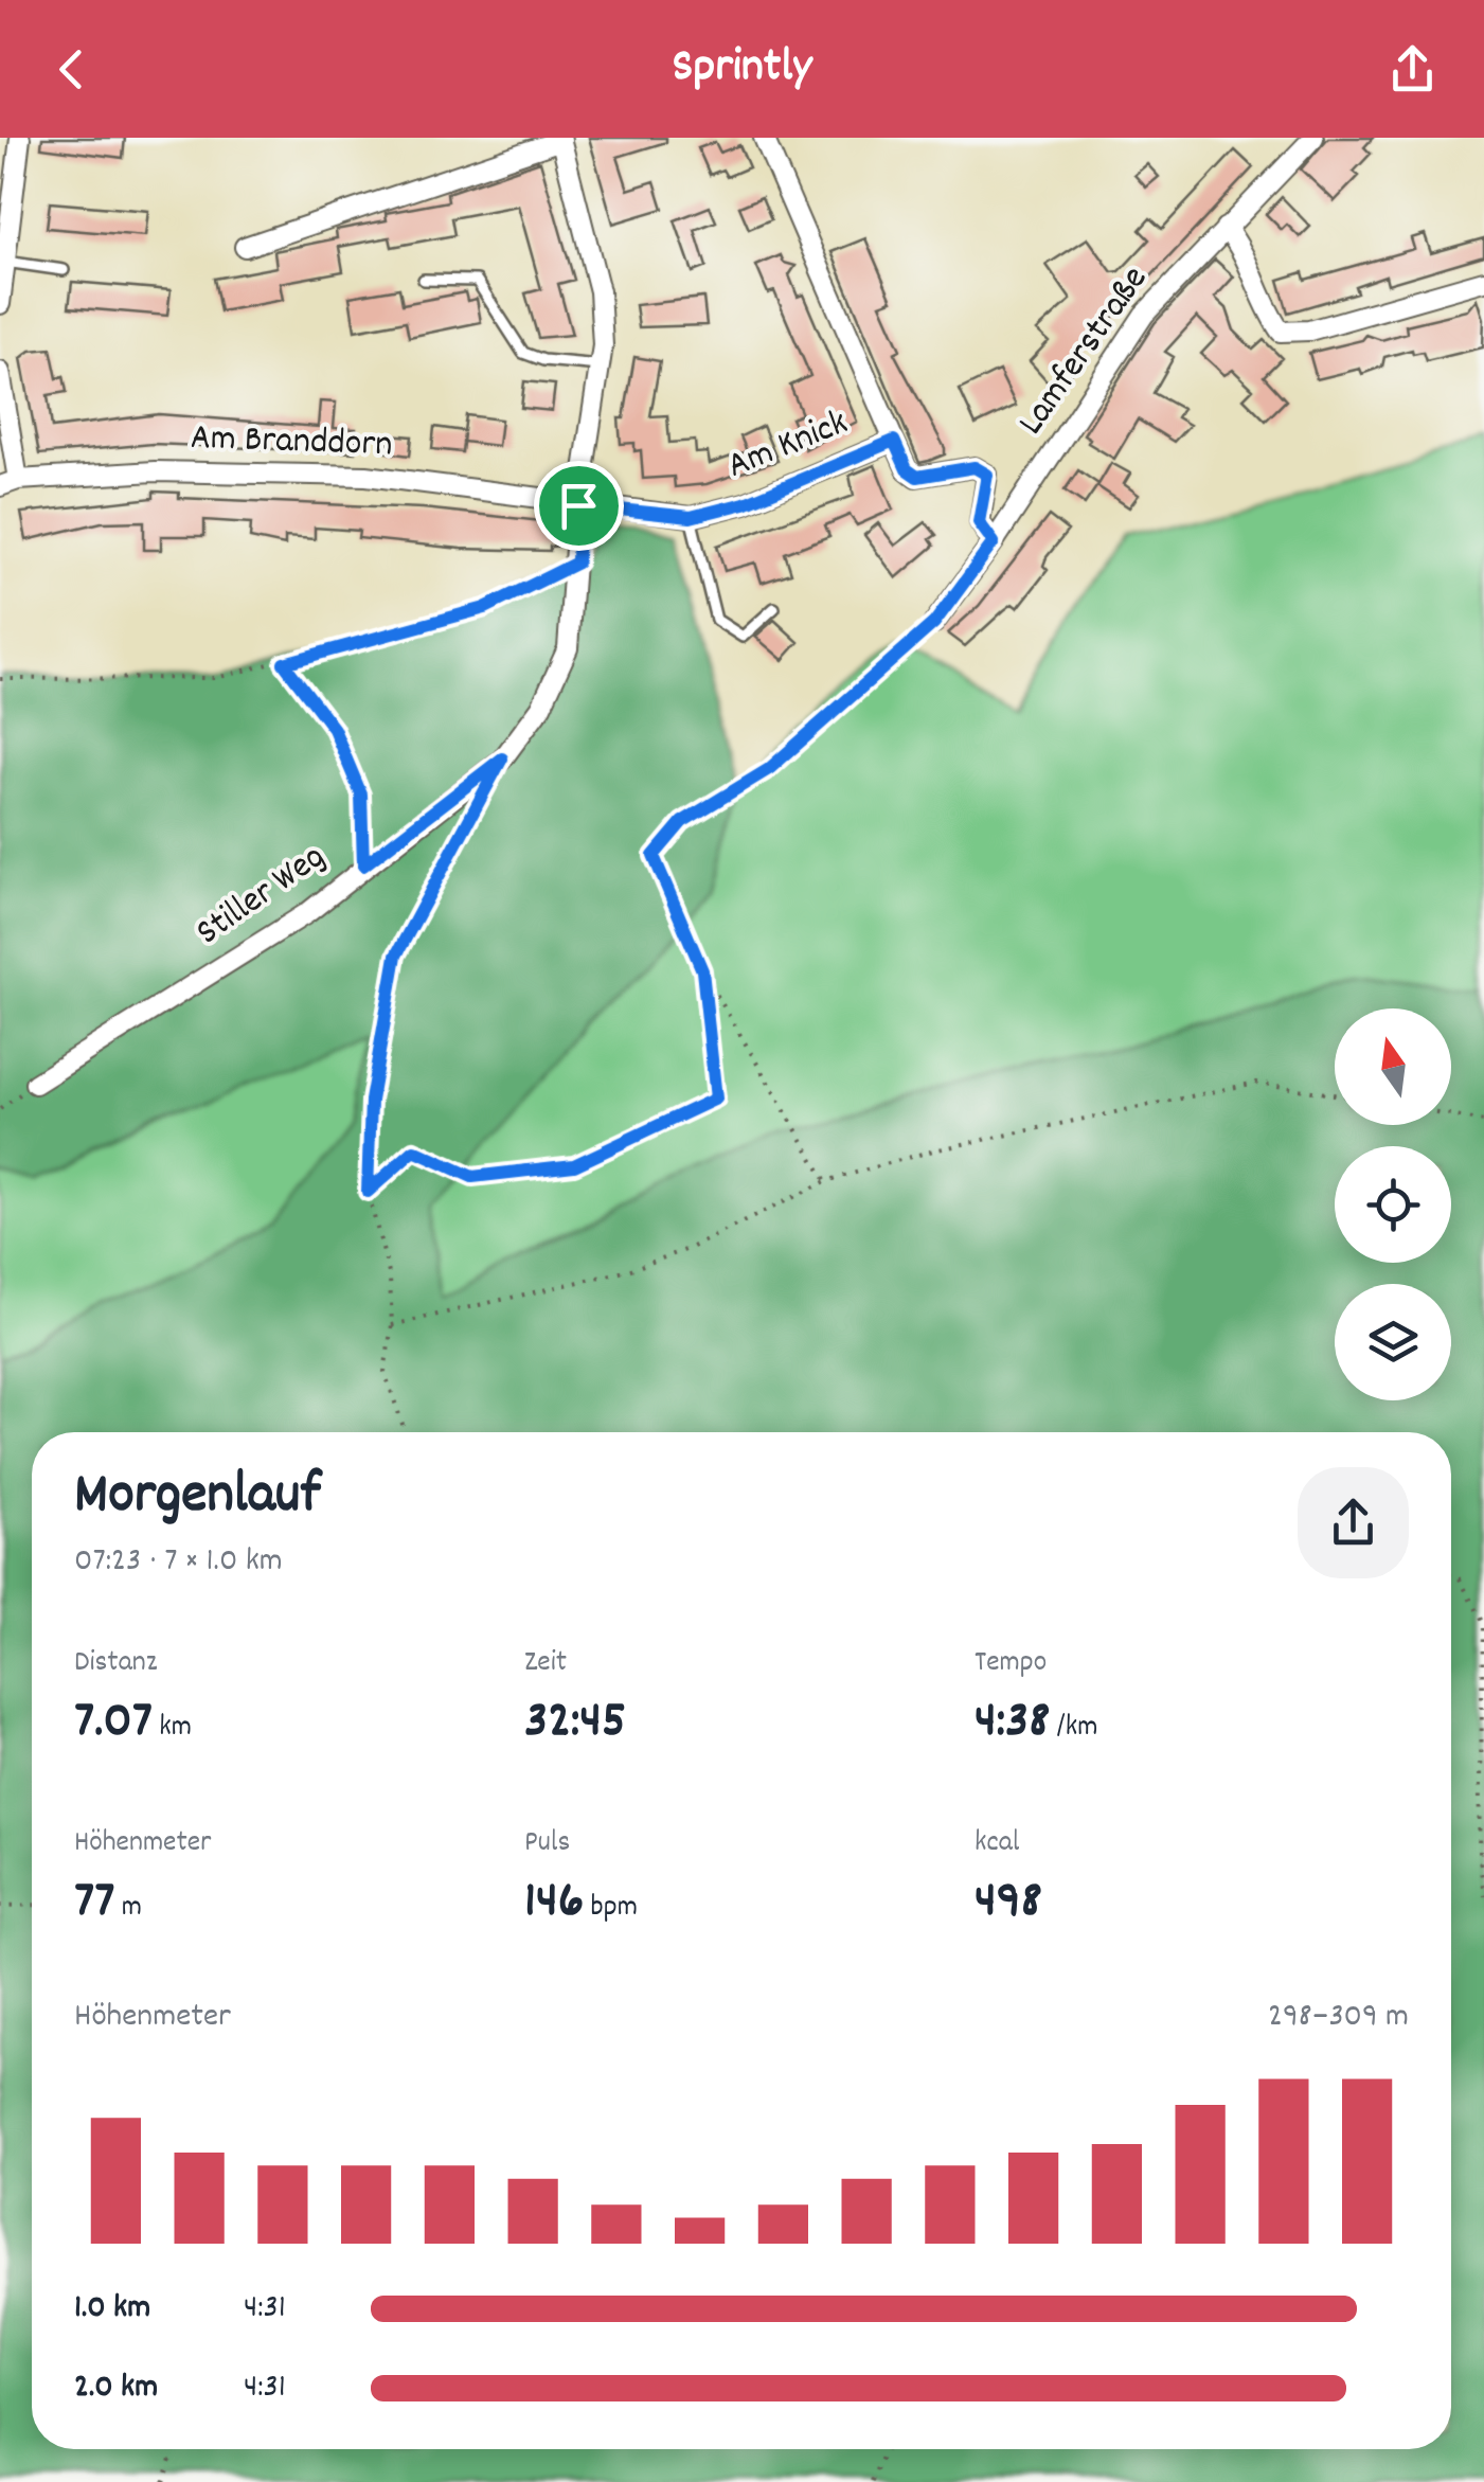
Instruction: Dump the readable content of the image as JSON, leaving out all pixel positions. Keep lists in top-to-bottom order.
{
  "streets": {
    "street": [
      "Lamferstraße",
      "Am Branddorn",
      "Am Knick",
      "Stiller Weg"
    ]
  },
  "crossings": [
    ["Lamferstraße", "Am Knick"],
    ["Am Branddorn", "Am Knick"],
    ["Am Branddorn", "Stiller Weg"],
    ["Am Knick", "Stiller Weg"]
  ],
  "north": "top",
  "page": {
    "header": "Sprintly",
    "heading": ["Morgenlauf", "07:23 · 7 × 1.0 km"],
    "stats": [
      ["Distanz", "7.07 km"],
      ["Zeit", "32:45"],
      ["Tempo", "4:38 /km"],
      ["Höhenmeter", "77 m"],
      ["Puls", "146 bpm"],
      ["kcal", "498"]
    ],
    "chart": ["Höhenmeter", "298–309 m"],
    "list": [
      {
        "name": "1.0 km",
        "note": "4:31"
      },
      {
        "name": "2.0 km",
        "note": "4:31"
      }
    ]
  }
}
